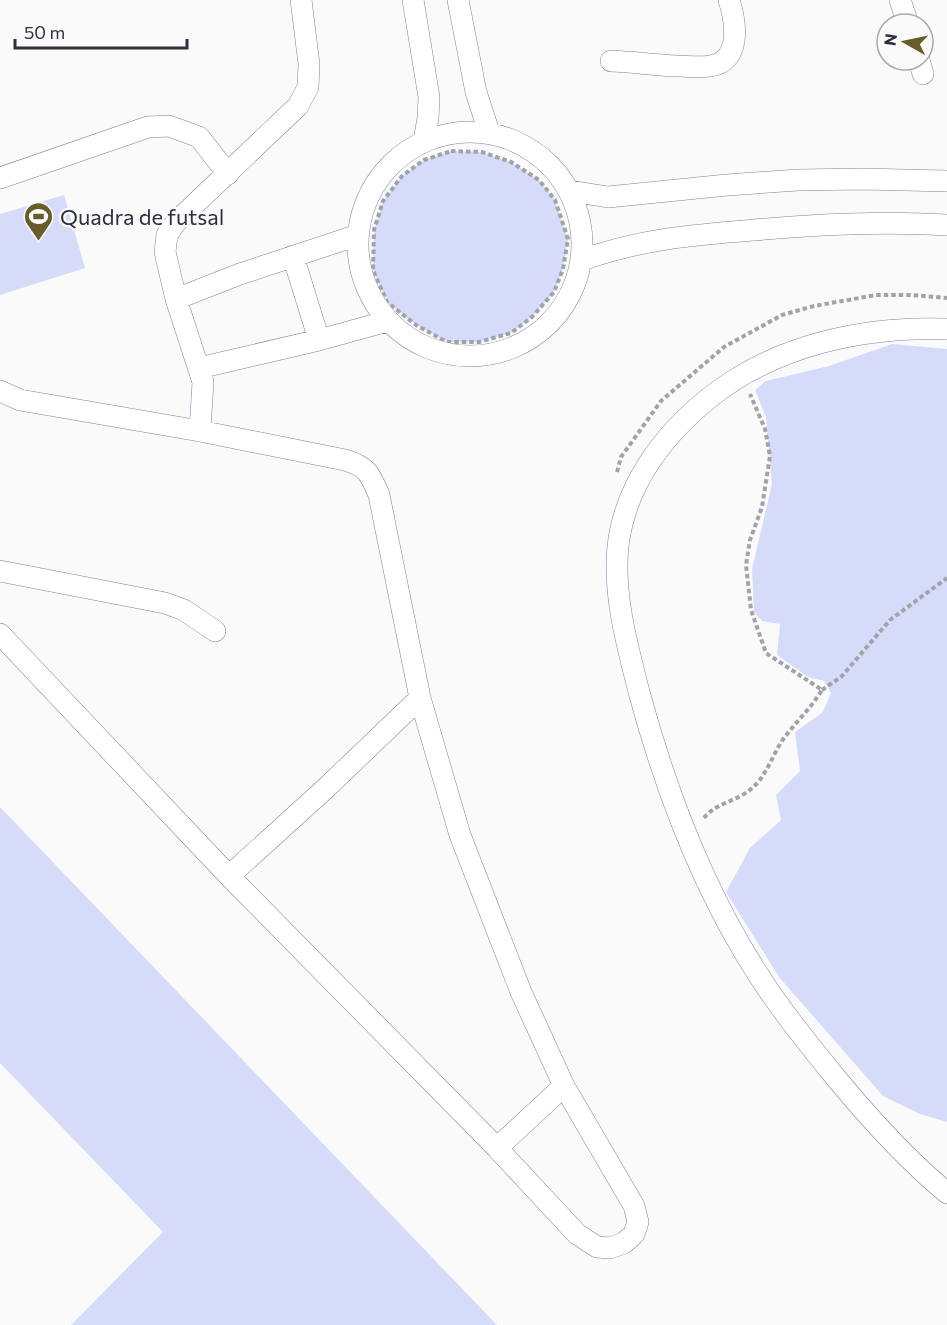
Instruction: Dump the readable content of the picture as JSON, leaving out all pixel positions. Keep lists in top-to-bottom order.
{
  "places": {
    "sports": ["Quadra de futsal"]
  },
  "scale_bar": "50 m",
  "north": "left"
}
